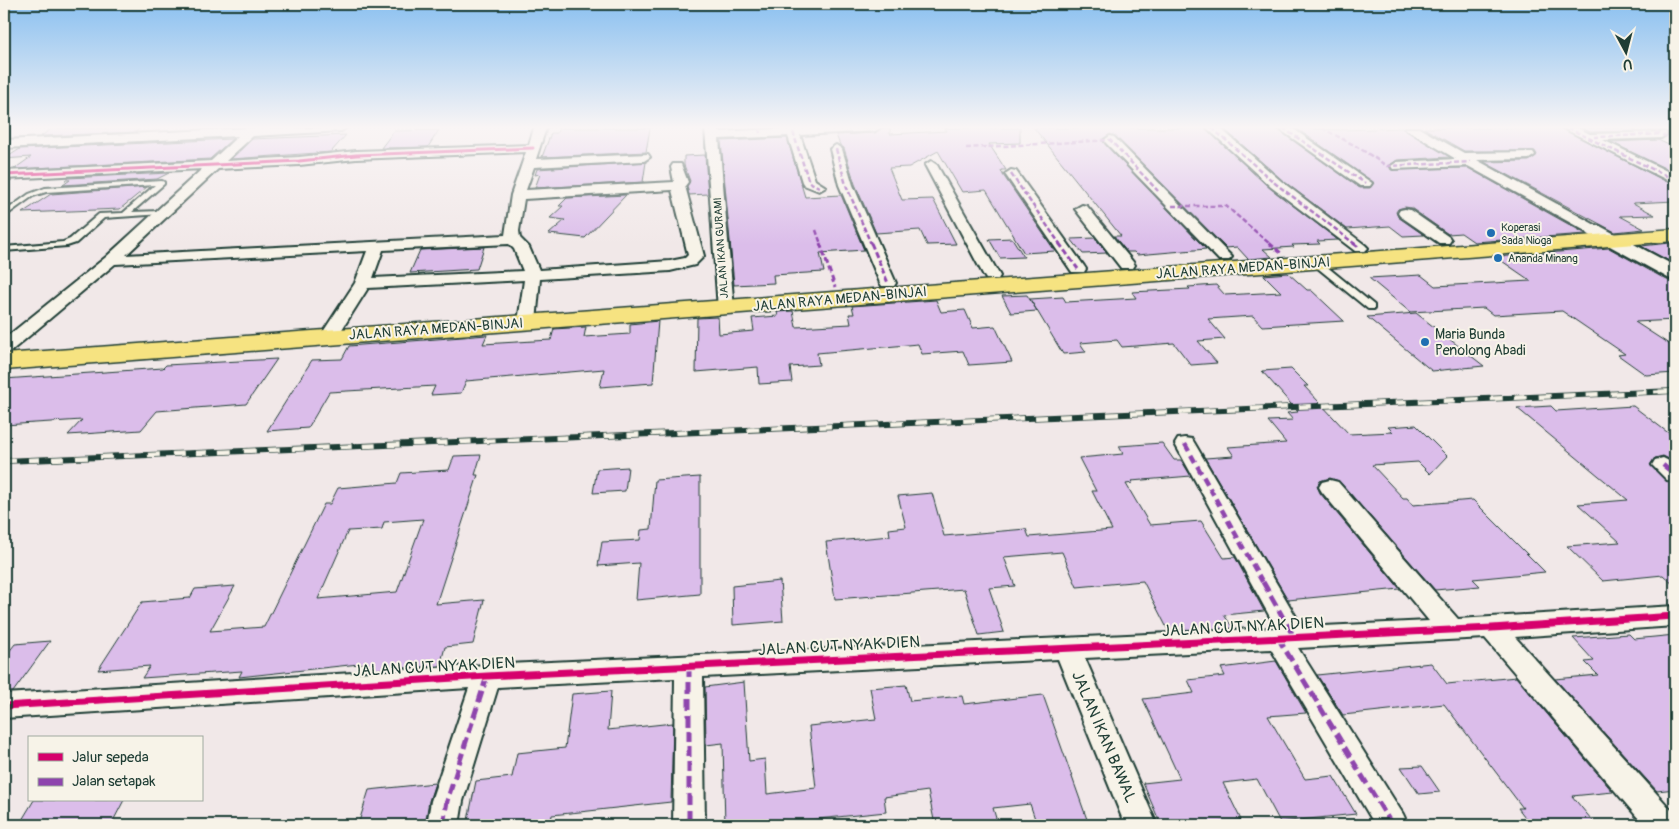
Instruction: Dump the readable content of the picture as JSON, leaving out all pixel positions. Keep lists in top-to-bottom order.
{
  "streets": {
    "main road": ["JALAN RAYA MEDAN-BINJAI"],
    "street": ["JALAN IKAN GURAMI", "JALAN CUT NYAK DIEN", "JALAN IKAN BAWAL"]
  },
  "crossings": [
    ["JALAN IKAN GURAMI", "JALAN RAYA MEDAN-BINJAI"],
    ["JALAN CUT NYAK DIEN", "JALAN IKAN BAWAL"]
  ],
  "places": ["Koperasi Sada Nioga", "Ananda Minang", "Maria Bunda Penolong Abadi"],
  "legend": ["Jalur sepeda", "Jalan setapak"],
  "north": "bottom"
}
